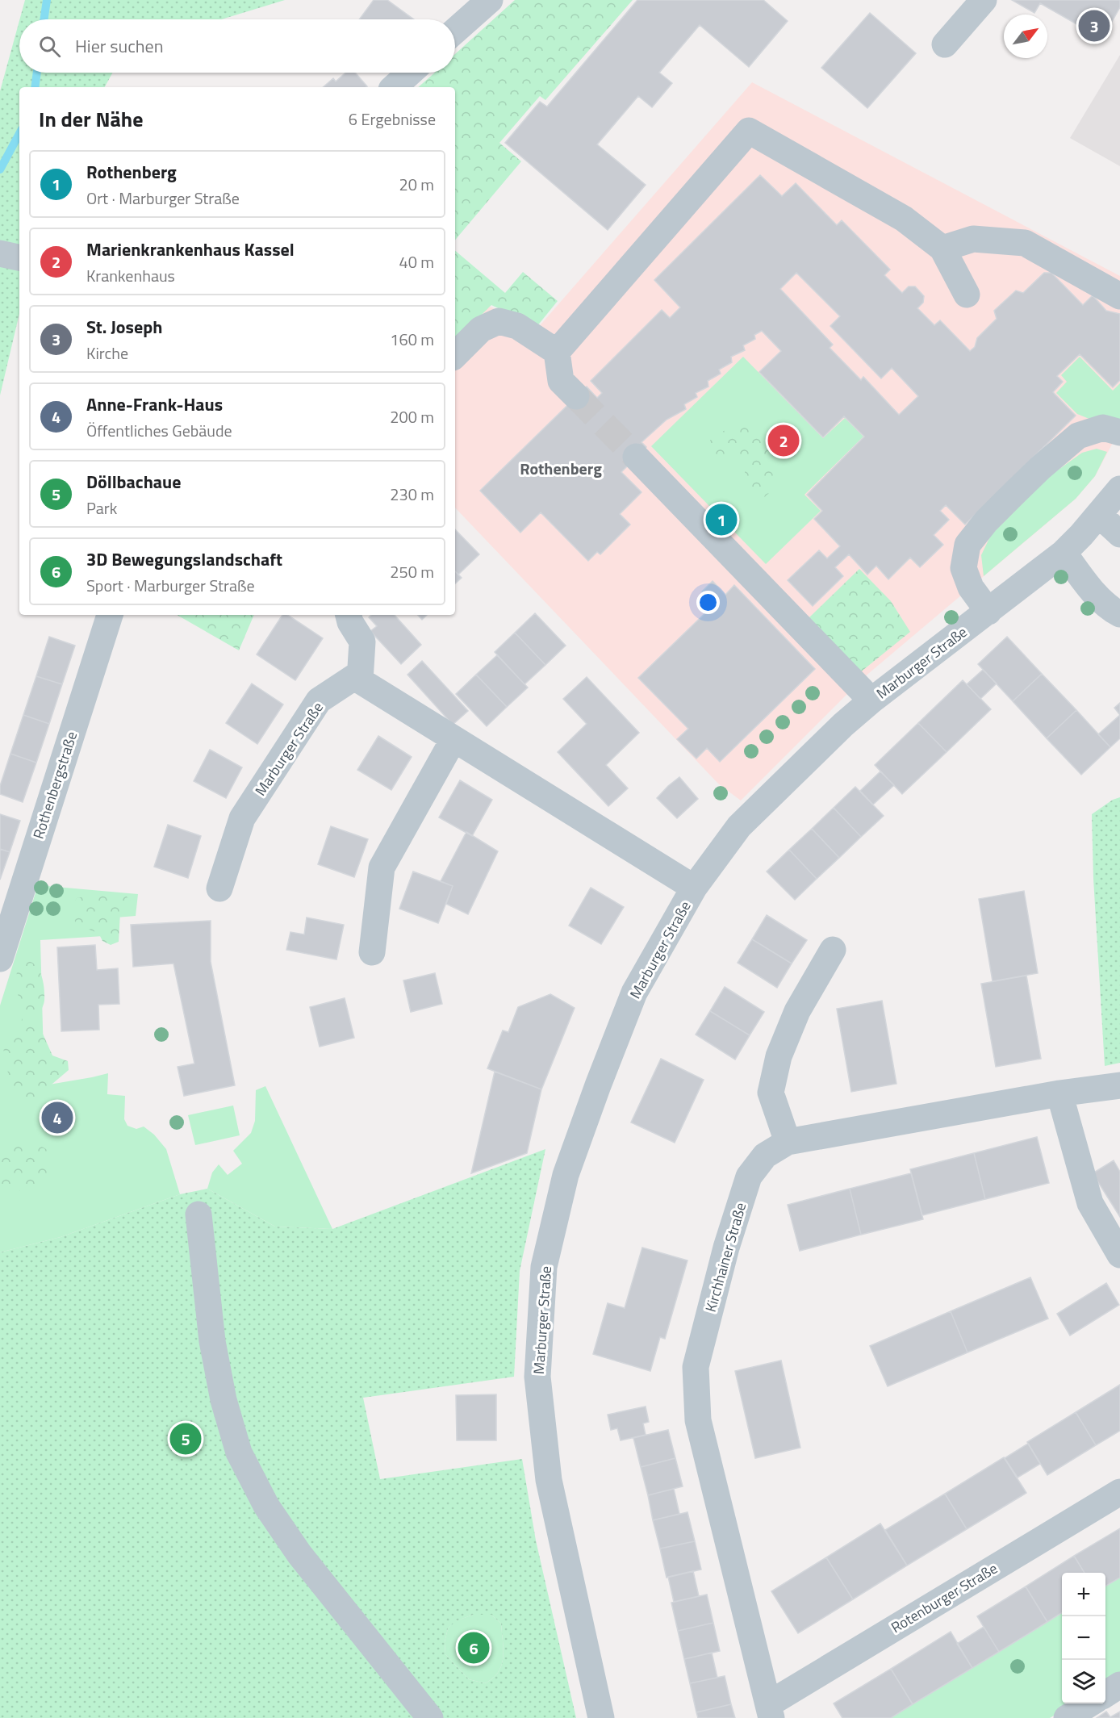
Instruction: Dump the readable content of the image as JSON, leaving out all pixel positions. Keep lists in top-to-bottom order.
{
  "streets": {
    "street": [
      "Marburger Straße",
      "Rothenbergstraße",
      "Kirchhainer Straße",
      "Rotenburger Straße"
    ]
  },
  "crossings": [
    ["Kirchhainer Straße", "Rotenburger Straße"]
  ],
  "districts": ["Rothenberg"],
  "north": "top right",
  "page": {
    "pins": [
      "3",
      "2",
      "1",
      "4",
      "5",
      "6"
    ],
    "search": "Hier suchen",
    "heading": ["In der Nähe", "6 Ergebnisse"],
    "list": [
      {
        "mark": "1",
        "name": "Rothenberg",
        "note": "Ort · Marburger Straße",
        "value": "20 m"
      },
      {
        "mark": "2",
        "name": "Marienkrankenhaus Kassel",
        "note": "Krankenhaus",
        "value": "40 m"
      },
      {
        "mark": "3",
        "name": "St. Joseph",
        "note": "Kirche",
        "value": "160 m"
      },
      {
        "mark": "4",
        "name": "Anne-Frank-Haus",
        "note": "Öffentliches Gebäude",
        "value": "200 m"
      },
      {
        "mark": "5",
        "name": "Döllbachaue",
        "note": "Park",
        "value": "230 m"
      },
      {
        "mark": "6",
        "name": "3D Bewegungslandschaft",
        "note": "Sport · Marburger Straße",
        "value": "250 m"
      }
    ],
    "map_buttons": ["+", "−"]
  }
}
